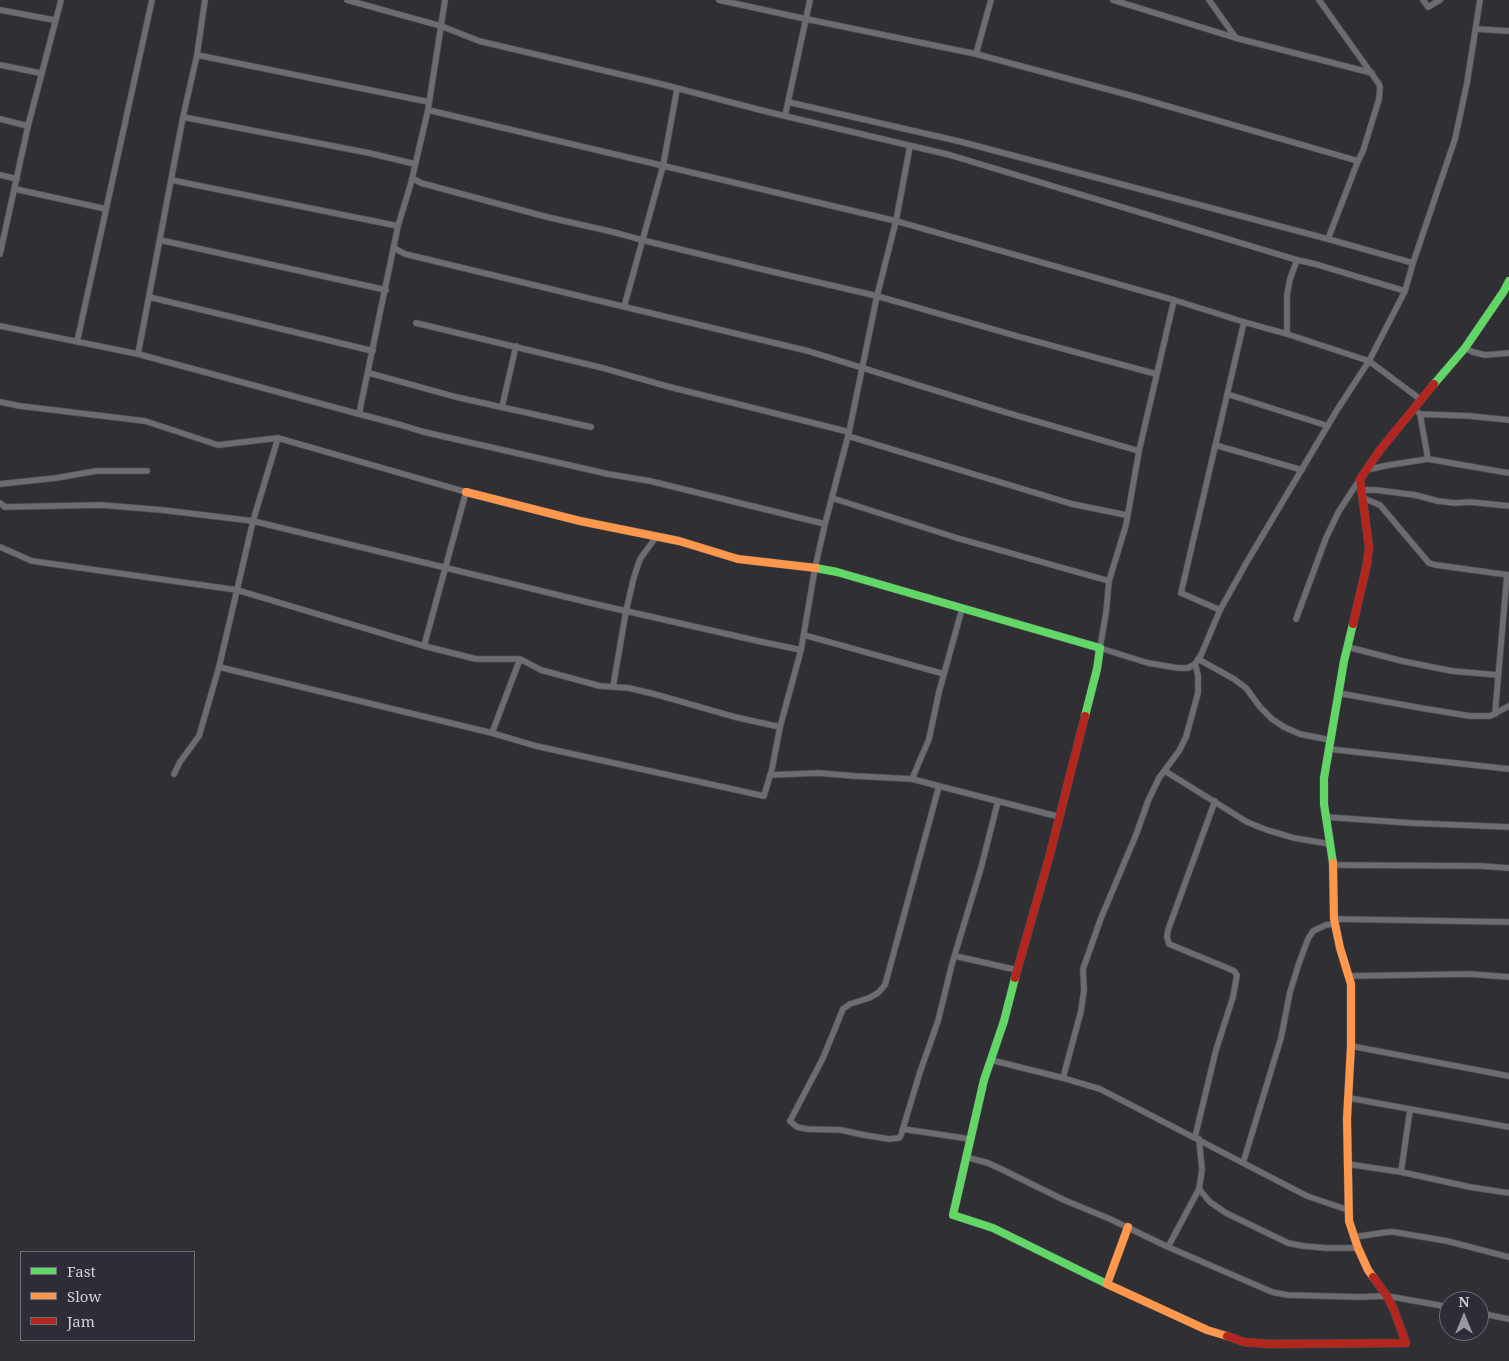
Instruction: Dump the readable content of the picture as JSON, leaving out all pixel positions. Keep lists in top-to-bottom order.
{
  "legend": ["Fast", "Slow", "Jam"],
  "north": "top"
}
